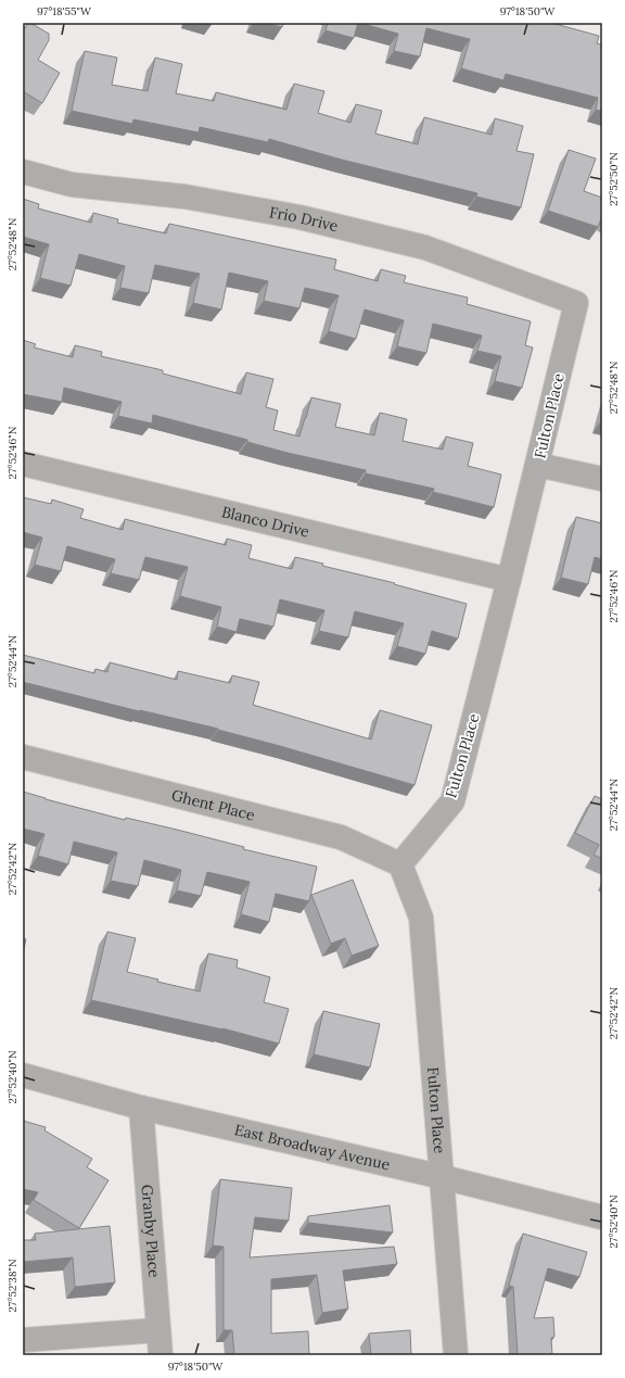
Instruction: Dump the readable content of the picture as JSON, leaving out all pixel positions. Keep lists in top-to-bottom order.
{
  "streets": {
    "street": [
      "Frio Drive",
      "Fulton Place",
      "Blanco Drive",
      "Ghent Place",
      "East Broadway Avenue",
      "Granby Place"
    ]
  },
  "crossings": [
    ["Frio Drive", "Fulton Place"],
    ["Fulton Place", "Blanco Drive"],
    ["Fulton Place", "Ghent Place"],
    ["Fulton Place", "East Broadway Avenue"],
    ["East Broadway Avenue", "Granby Place"]
  ],
  "coordinates": [
    "97°18'55\"W",
    "97°18'50\"W",
    "27°52'50\"N",
    "27°52'48\"N",
    "27°52'46\"N",
    "27°52'44\"N",
    "27°52'42\"N",
    "27°52'40\"N",
    "27°52'38\"N"
  ]
}
